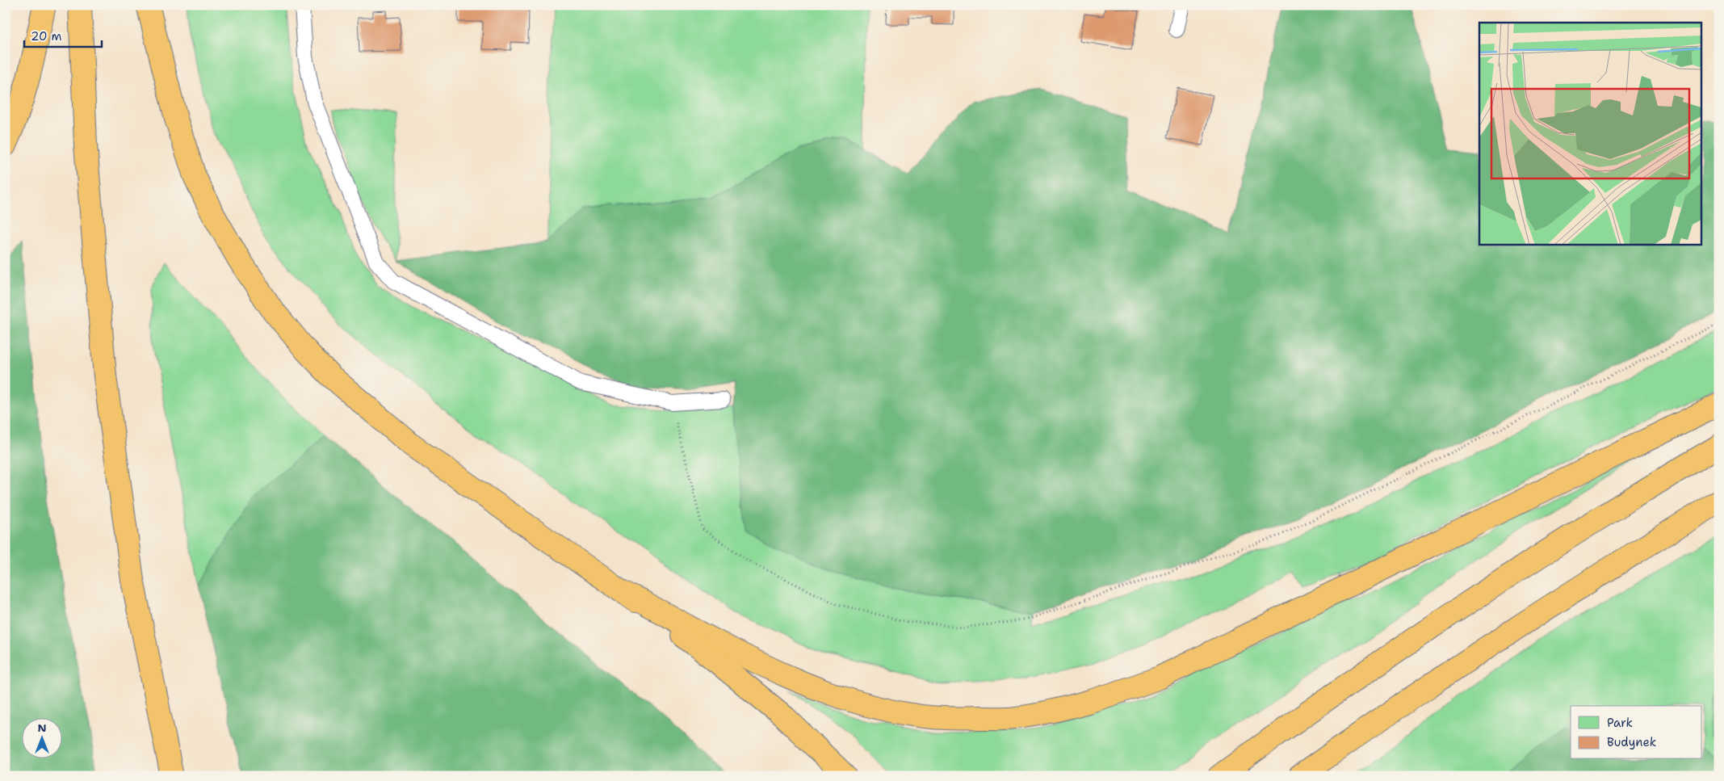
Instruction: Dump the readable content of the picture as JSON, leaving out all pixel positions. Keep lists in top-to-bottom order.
{
  "legend": ["Park", "Budynek"],
  "scale_bar": "20 m",
  "north": "top"
}
